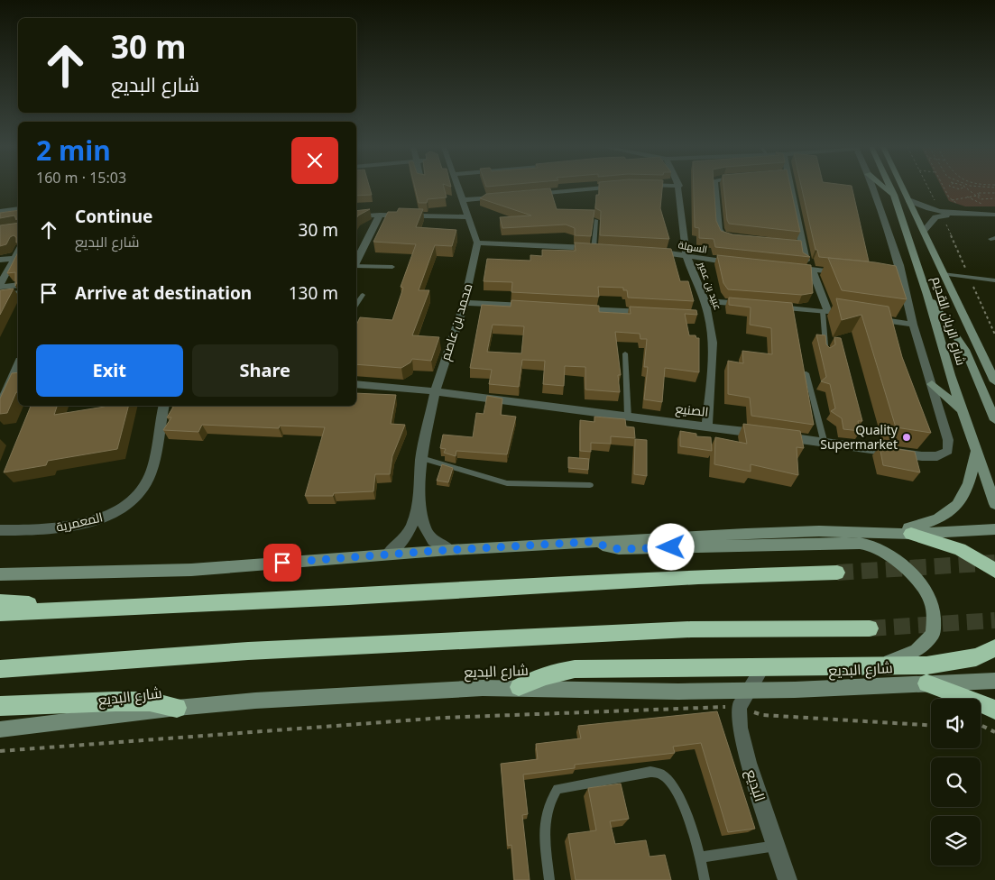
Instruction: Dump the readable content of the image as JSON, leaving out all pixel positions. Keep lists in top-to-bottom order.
{
  "streets": {
    "main road": ["شارع الريان القديم", "شارع البديع"],
    "street": [
      "السهلة",
      "عبيد بن عمير",
      "محمد بن عاصم",
      "الصنيع",
      "المعمرية",
      "البديع"
    ]
  },
  "crossings": [
    ["السهلة", "عبيد بن عمير"],
    ["عبيد بن عمير", "الصنيع"],
    ["محمد بن عاصم", "الصنيع"]
  ],
  "places": ["Quality Supermarket"],
  "page": {
    "turn": ["30 m", "شارع البديع"],
    "heading": ["2 min", "160 m · 15:03"],
    "list": [
      {
        "name": "Continue",
        "note": "شارع البديع",
        "value": "30 m"
      },
      {
        "name": "Arrive at destination",
        "value": "130 m"
      }
    ],
    "buttons": ["Exit", "Share"]
  }
}
